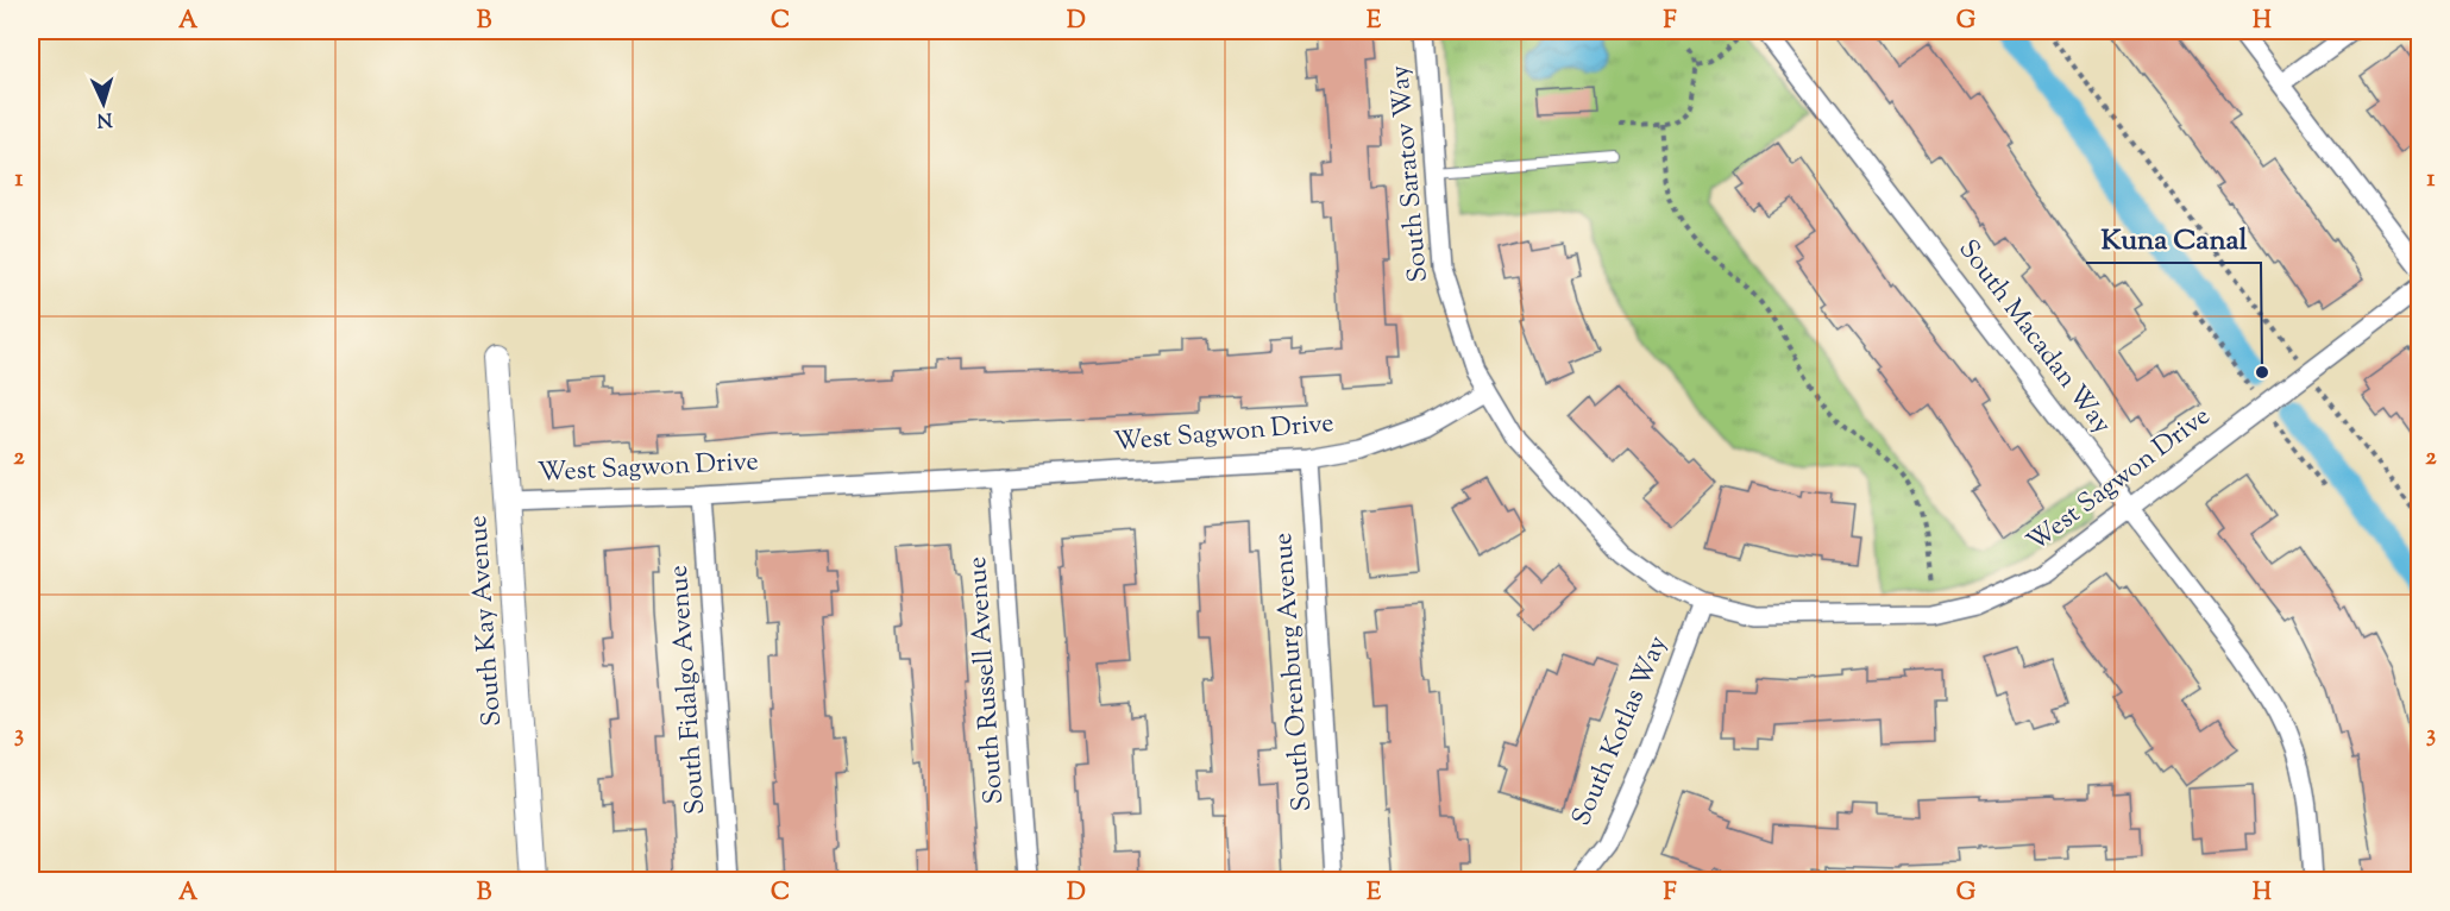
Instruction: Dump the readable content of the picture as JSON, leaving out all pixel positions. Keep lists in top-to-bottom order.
{
  "streets": {
    "street": [
      "South Saratov Way",
      "South Macadan Way",
      "West Sagwon Drive",
      "South Kay Avenue",
      "South Orenburg Avenue",
      "South Russell Avenue",
      "South Fidalgo Avenue",
      "South Kotlas Way"
    ]
  },
  "crossings": [
    ["South Saratov Way", "West Sagwon Drive"],
    ["South Macadan Way", "West Sagwon Drive"],
    ["West Sagwon Drive", "South Kay Avenue"],
    ["West Sagwon Drive", "South Orenburg Avenue"],
    ["West Sagwon Drive", "South Russell Avenue"],
    ["West Sagwon Drive", "South Fidalgo Avenue"],
    ["West Sagwon Drive", "South Kotlas Way"]
  ],
  "places": ["Kuna Canal"],
  "north": "bottom",
  "grid": {
    "columns": [
      "A",
      "B",
      "C",
      "D",
      "E",
      "F",
      "G",
      "H"
    ],
    "rows": ["1", "2", "3"]
  }
}
